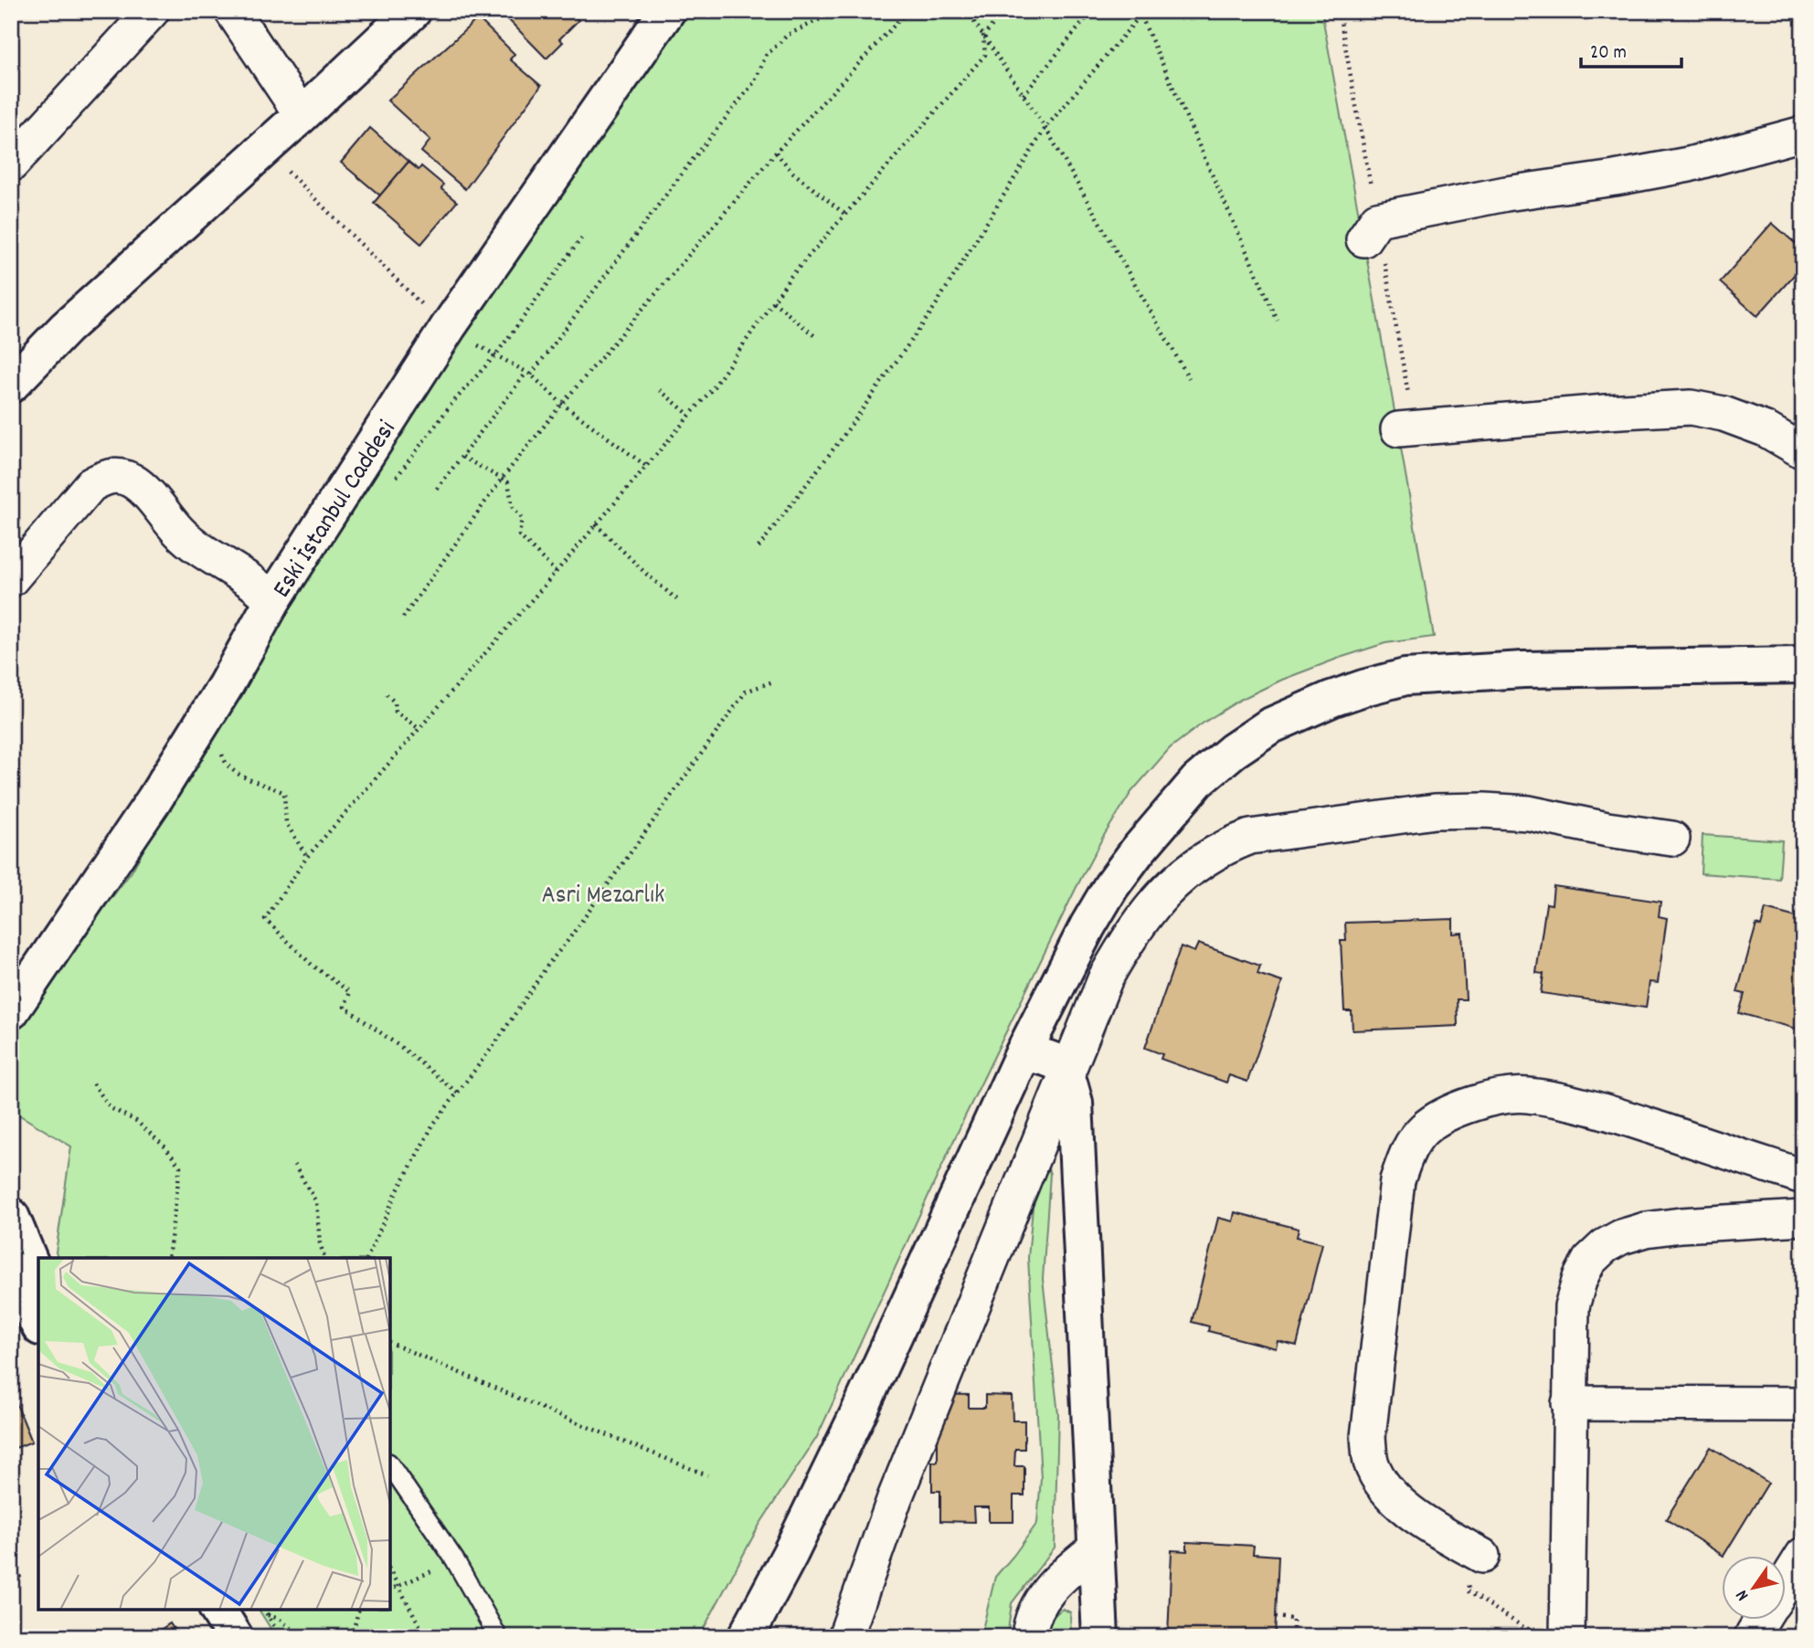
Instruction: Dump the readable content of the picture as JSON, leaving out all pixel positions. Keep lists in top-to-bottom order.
{
  "streets": {
    "street": ["Eski İstanbul Caddesi"]
  },
  "parks": ["Asri Mezarlık"],
  "scale_bar": "20 m",
  "north": "bottom left"
}
